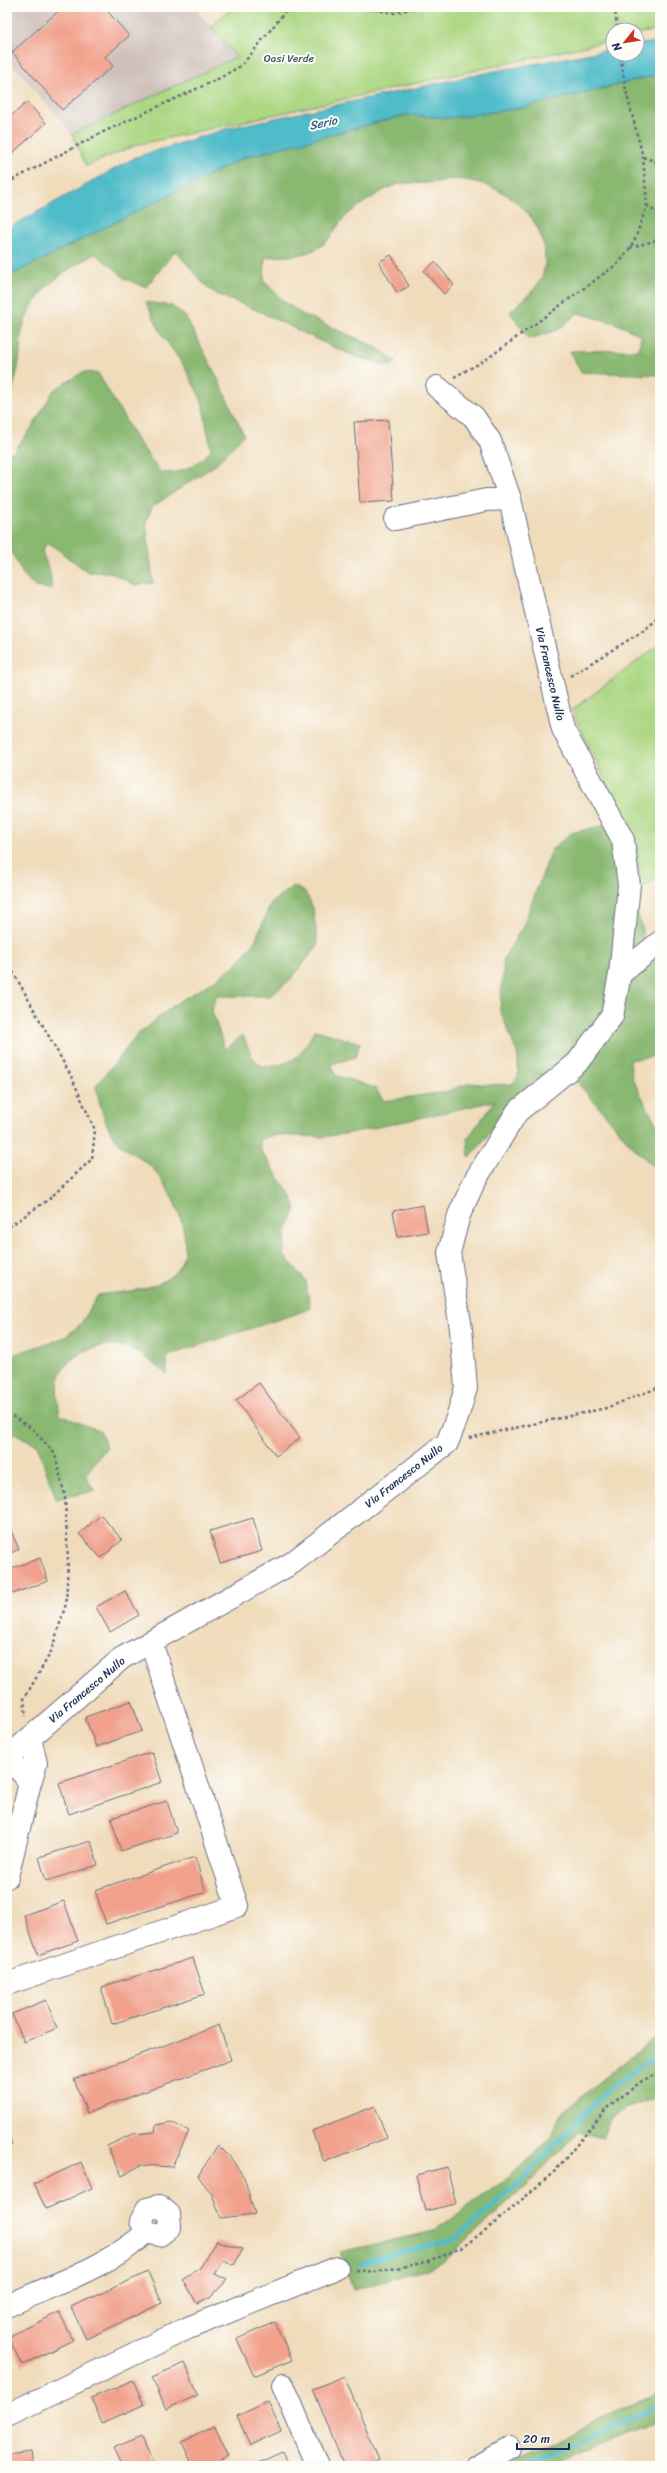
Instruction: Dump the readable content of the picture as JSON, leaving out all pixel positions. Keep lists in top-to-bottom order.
{
  "streets": {
    "street": ["Via Francesco Nullo"]
  },
  "water": ["Serio"],
  "parks": ["Oasi Verde"],
  "scale_bar": "20 m",
  "north": "bottom left"
}
